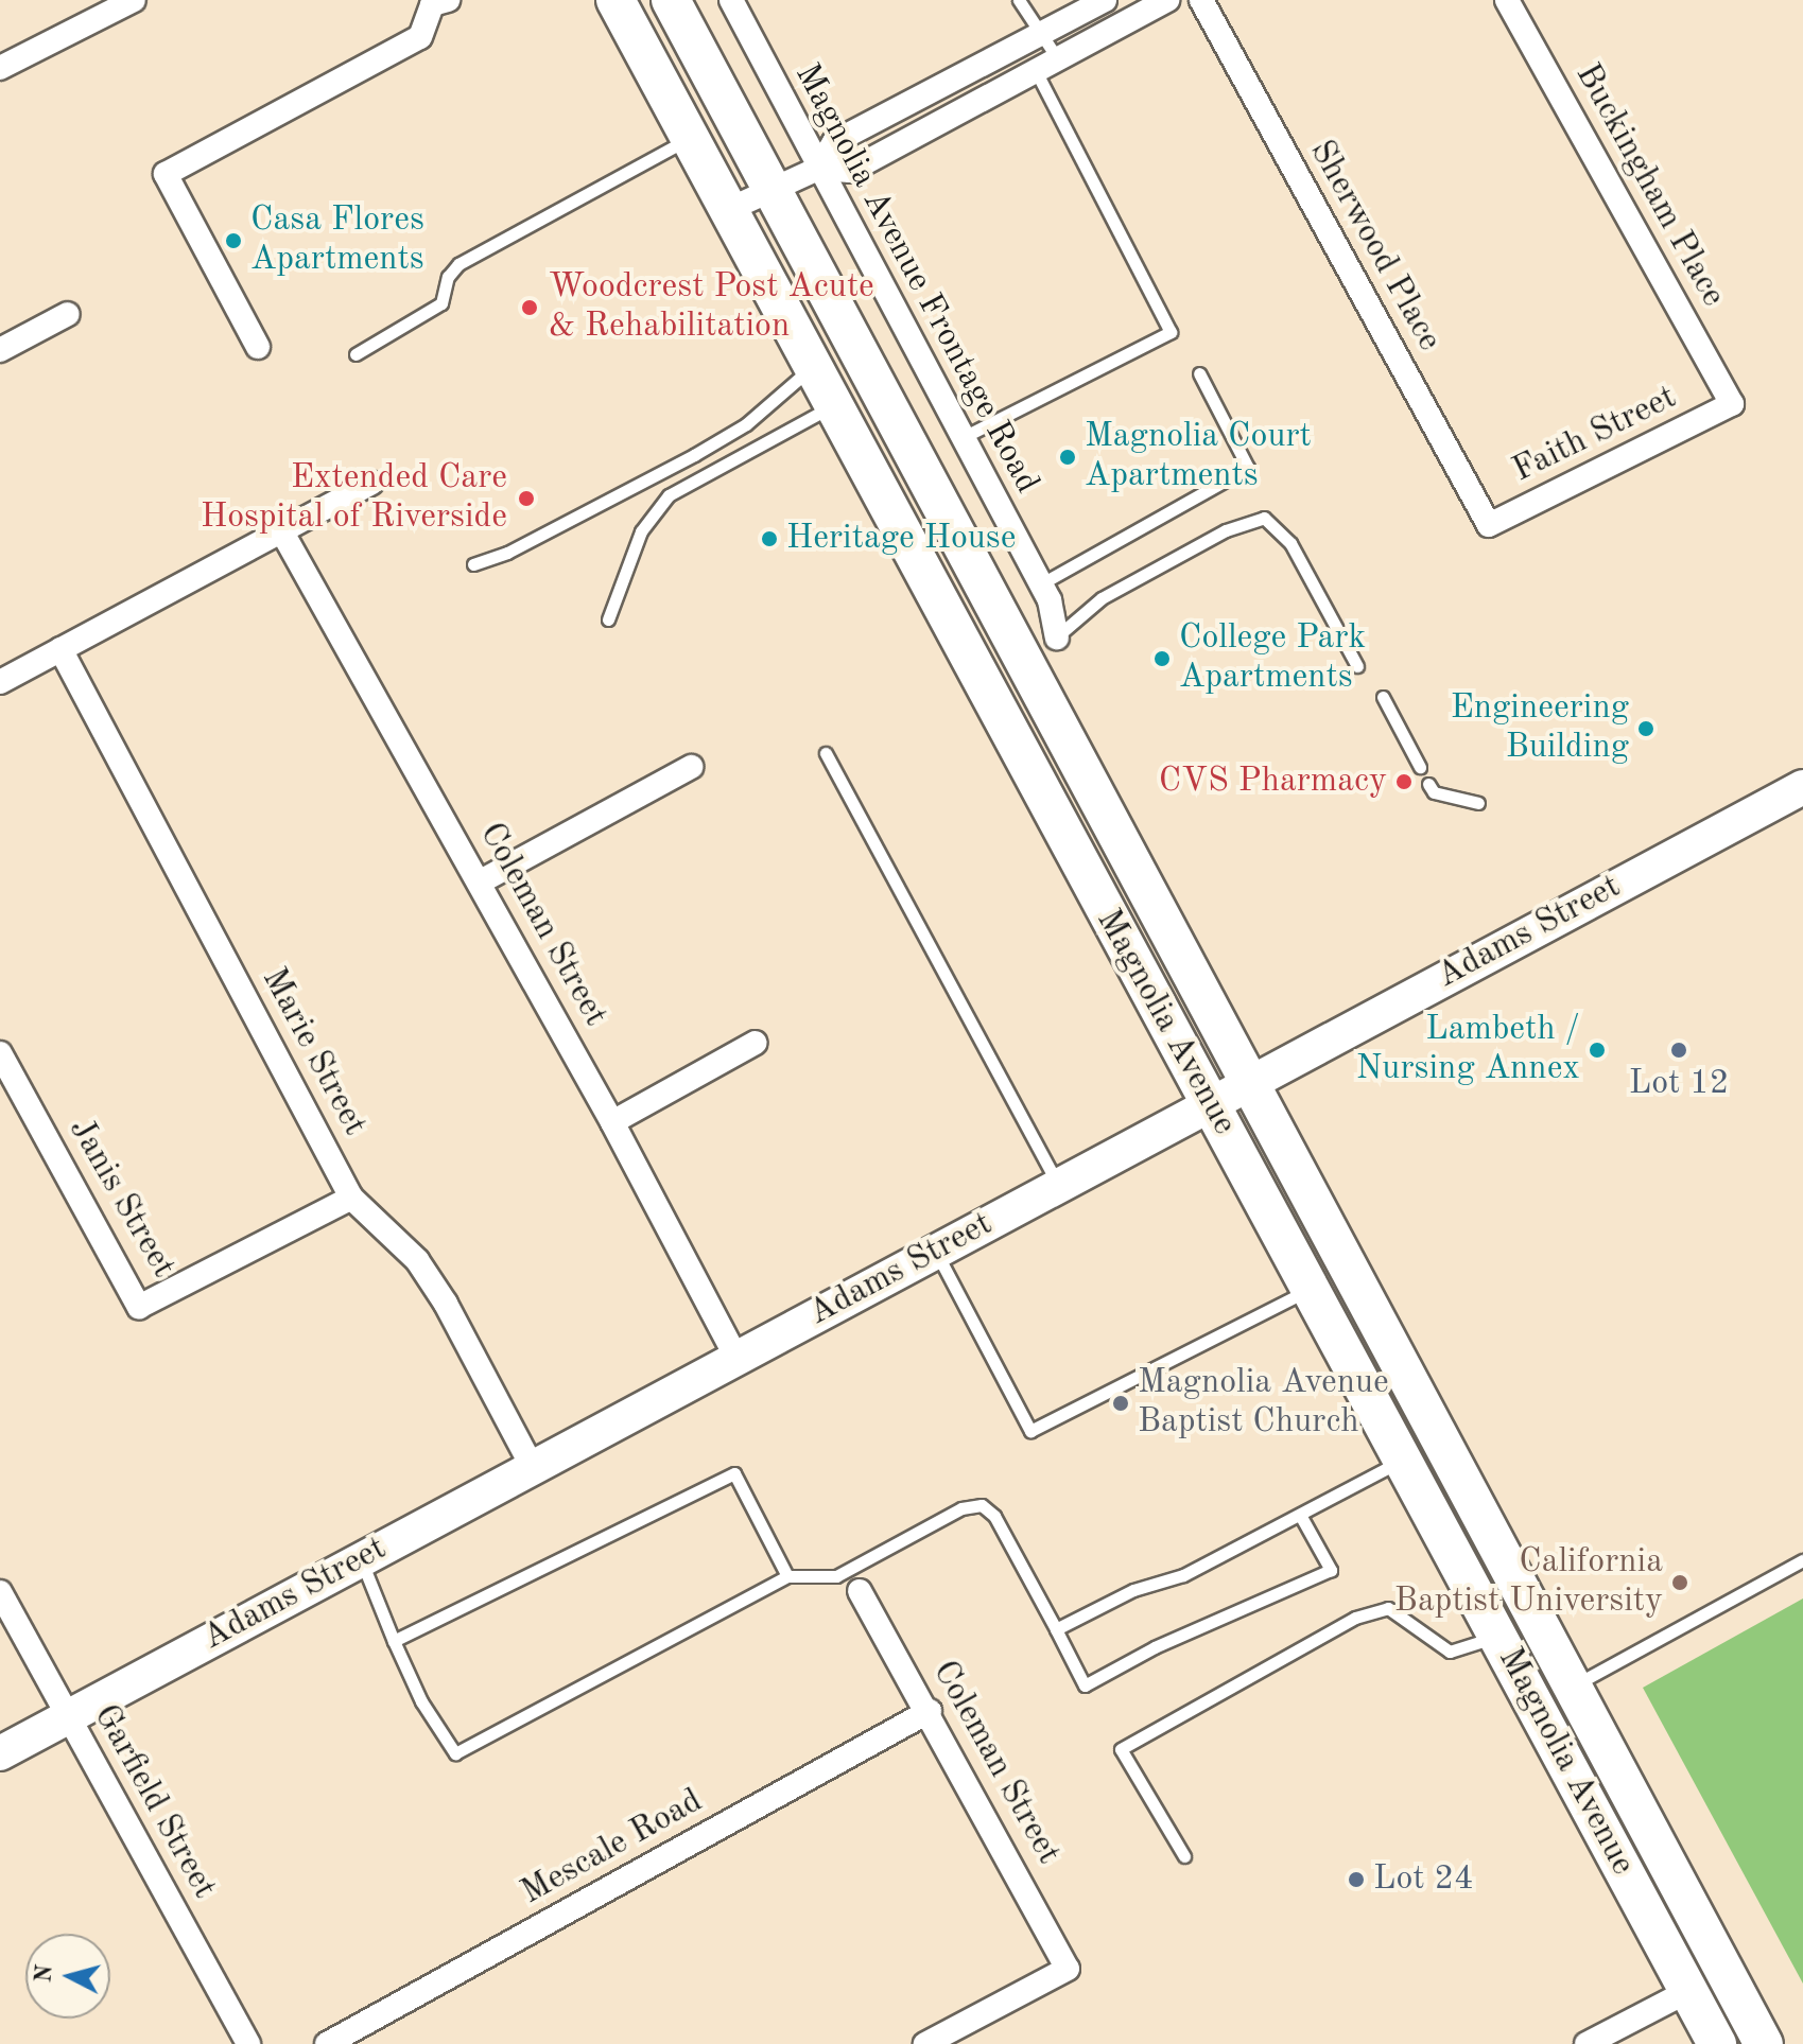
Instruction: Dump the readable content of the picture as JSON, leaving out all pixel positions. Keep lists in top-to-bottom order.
{
  "streets": {
    "main road": ["Adams Street", "Magnolia Avenue"],
    "street": [
      "Buckingham Place",
      "Sherwood Place",
      "Magnolia Avenue Frontage Road",
      "Faith Street",
      "Coleman Street",
      "Marie Street",
      "Janis Street",
      "Garfield Street",
      "Mescale Road"
    ]
  },
  "crossings": [
    ["Buckingham Place", "Faith Street"],
    ["Sherwood Place", "Faith Street"],
    ["Coleman Street", "Adams Street"],
    ["Coleman Street", "Mescale Road"],
    ["Adams Street", "Magnolia Avenue"],
    ["Adams Street", "Marie Street"],
    ["Adams Street", "Garfield Street"],
    ["Marie Street", "Janis Street"]
  ],
  "places": [
    "Casa Flores Apartments",
    "Woodcrest Post Acute & Rehabilitation",
    "Magnolia Court Apartments",
    "Extended Care Hospital of Riverside",
    "Heritage House",
    "College Park Apartments",
    "Engineering Building",
    "CVS Pharmacy",
    "Lambeth / Nursing Annex",
    "Lot 12",
    "Magnolia Avenue Baptist Church",
    "California Baptist University",
    "Lot 24"
  ],
  "north": "left"
}
